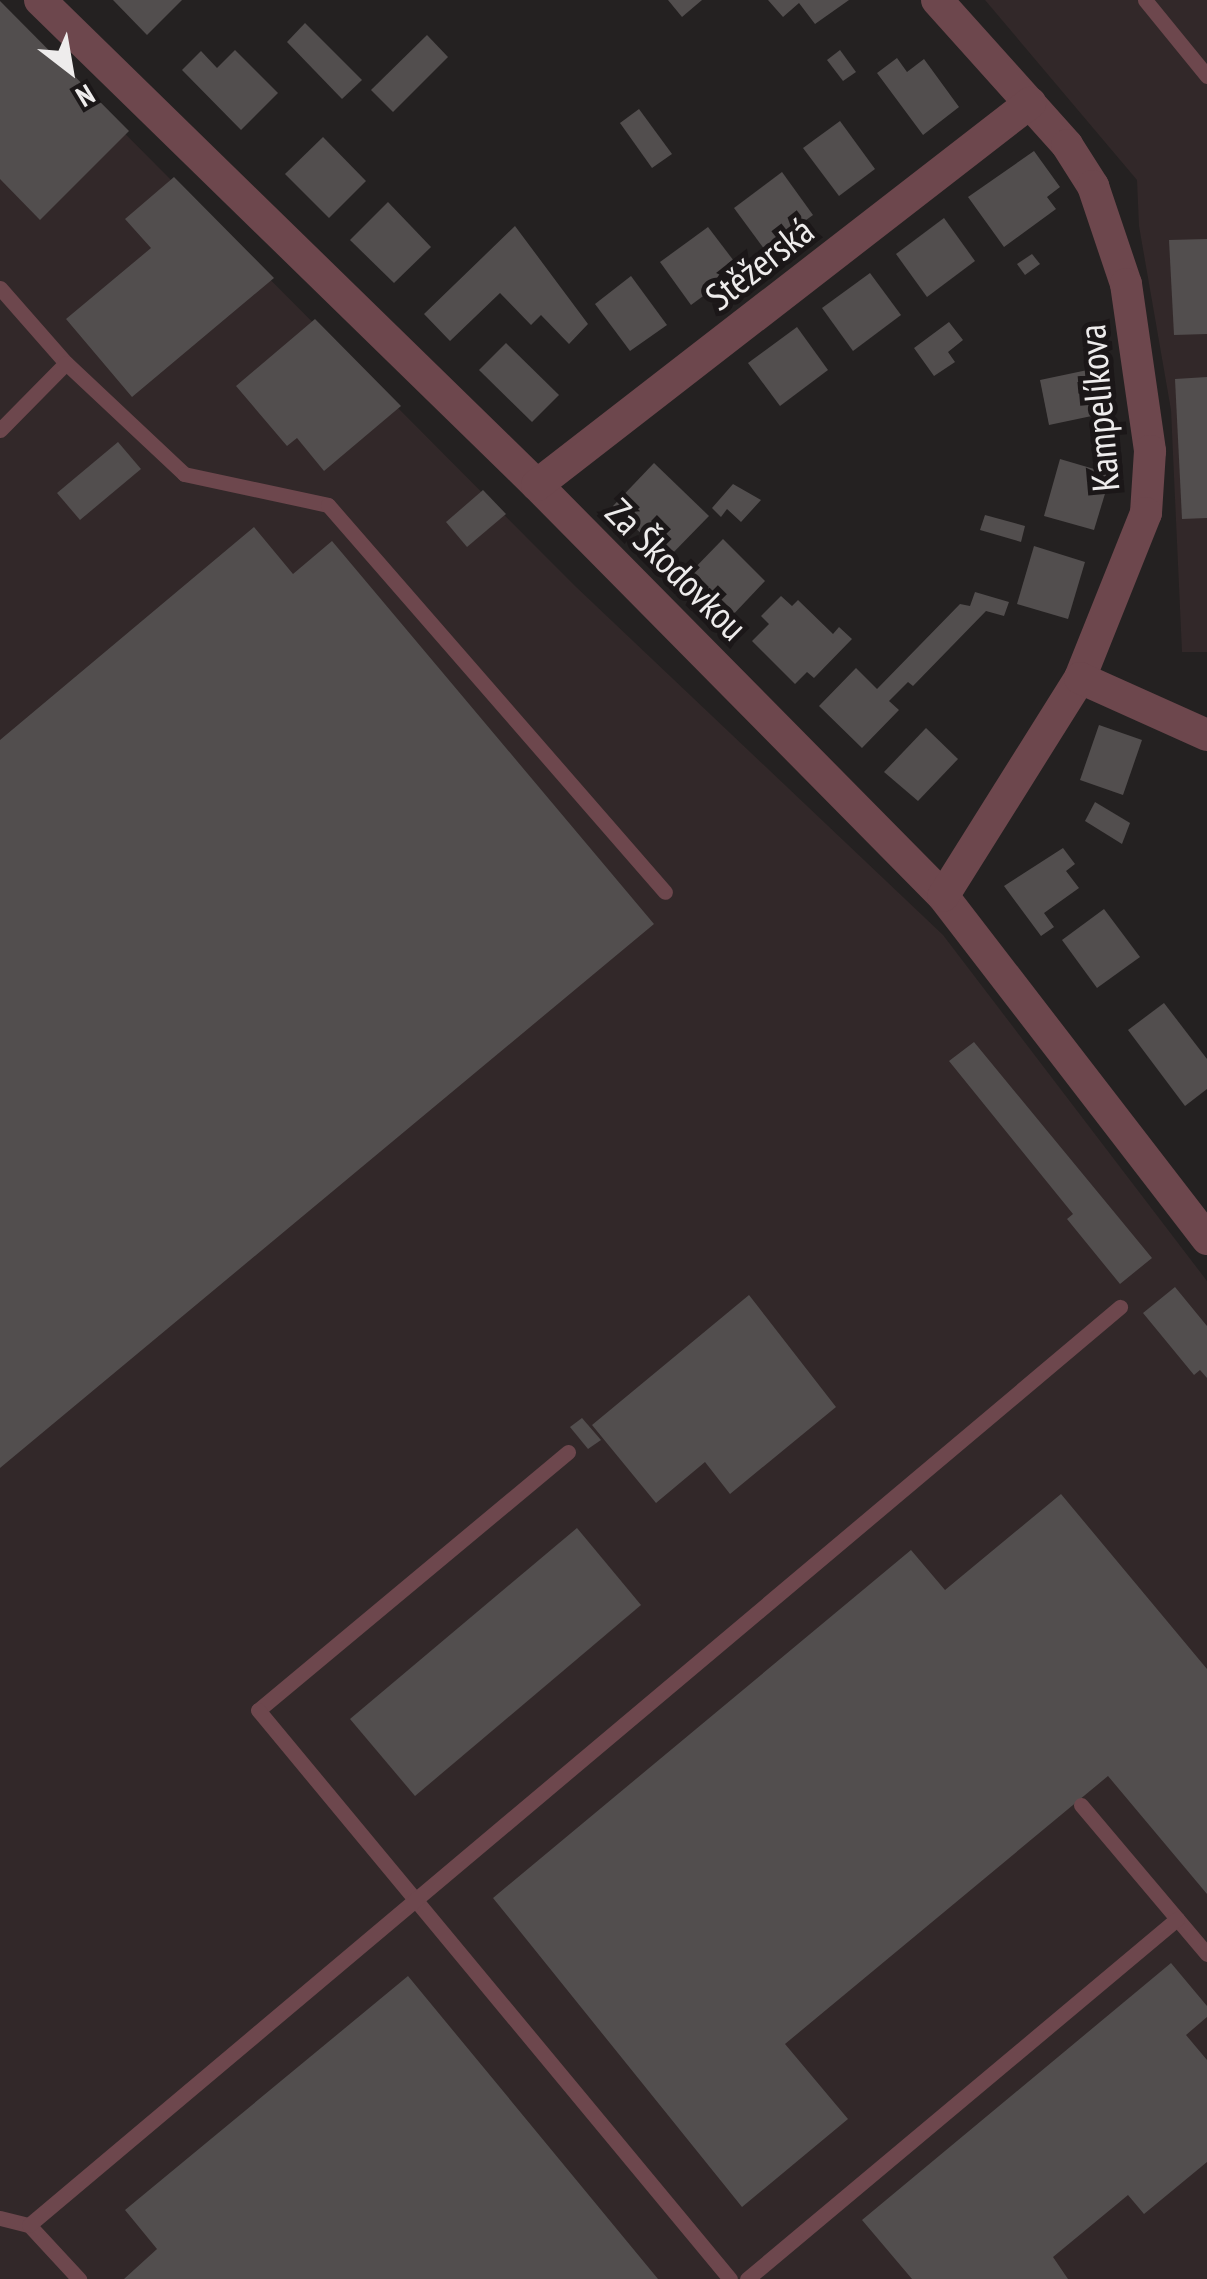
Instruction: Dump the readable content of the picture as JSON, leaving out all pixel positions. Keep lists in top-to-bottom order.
{
  "streets": {
    "street": ["Stěžerská", "Kampelíkova", "Za Škodovkou"]
  },
  "crossings": [
    ["Stěžerská", "Kampelíkova"],
    ["Stěžerská", "Za Škodovkou"],
    ["Kampelíkova", "Za Škodovkou"]
  ],
  "north": "bottom right"
}
